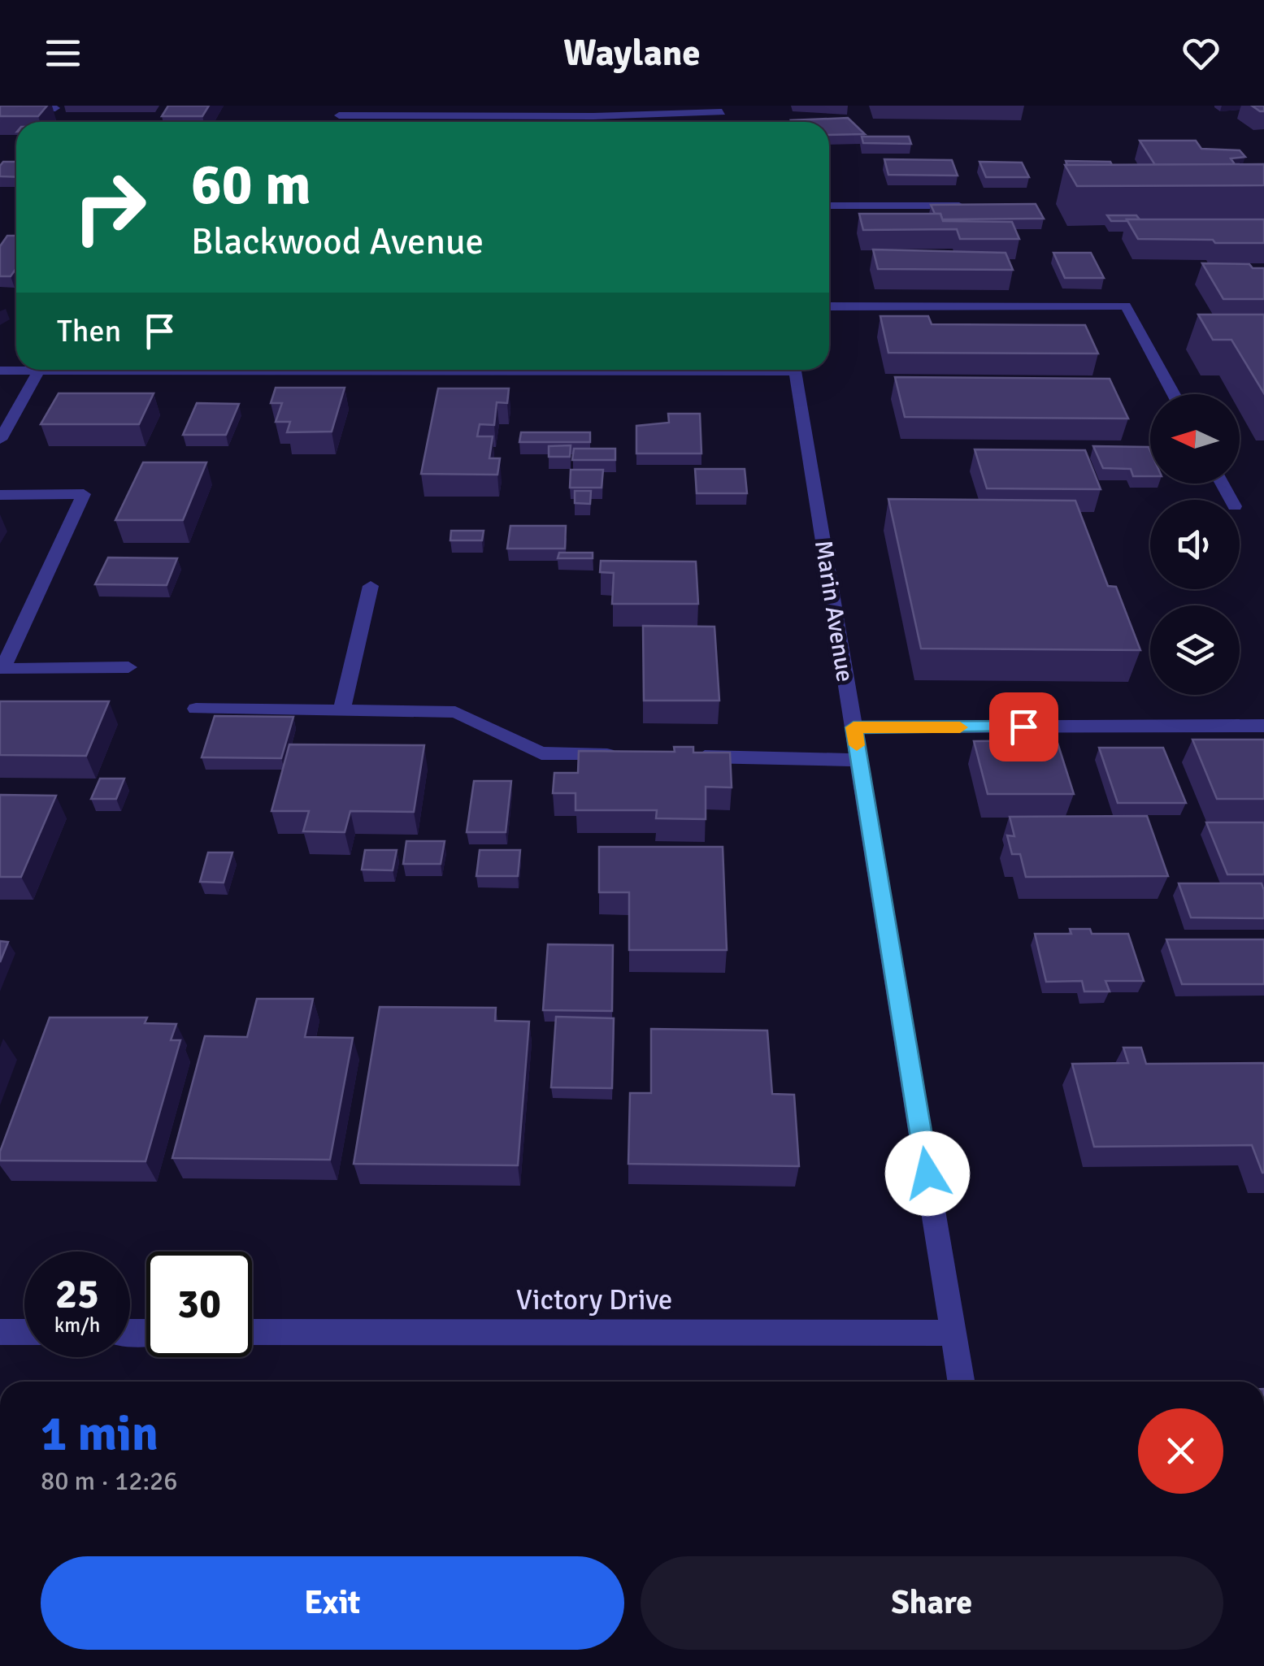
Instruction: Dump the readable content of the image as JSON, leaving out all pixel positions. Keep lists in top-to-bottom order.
{
  "streets": {
    "street": ["Marin Avenue", "Victory Drive"]
  },
  "crossings": [
    ["Marin Avenue", "Victory Drive"]
  ],
  "north": "left",
  "page": {
    "header": "Waylane",
    "turn": ["60 m", "Blackwood Avenue"],
    "then": "Then",
    "speed": "25 km/h",
    "limit": "30",
    "heading": ["1 min", "80 m · 12:26"],
    "buttons": ["Exit", "Share"]
  }
}
